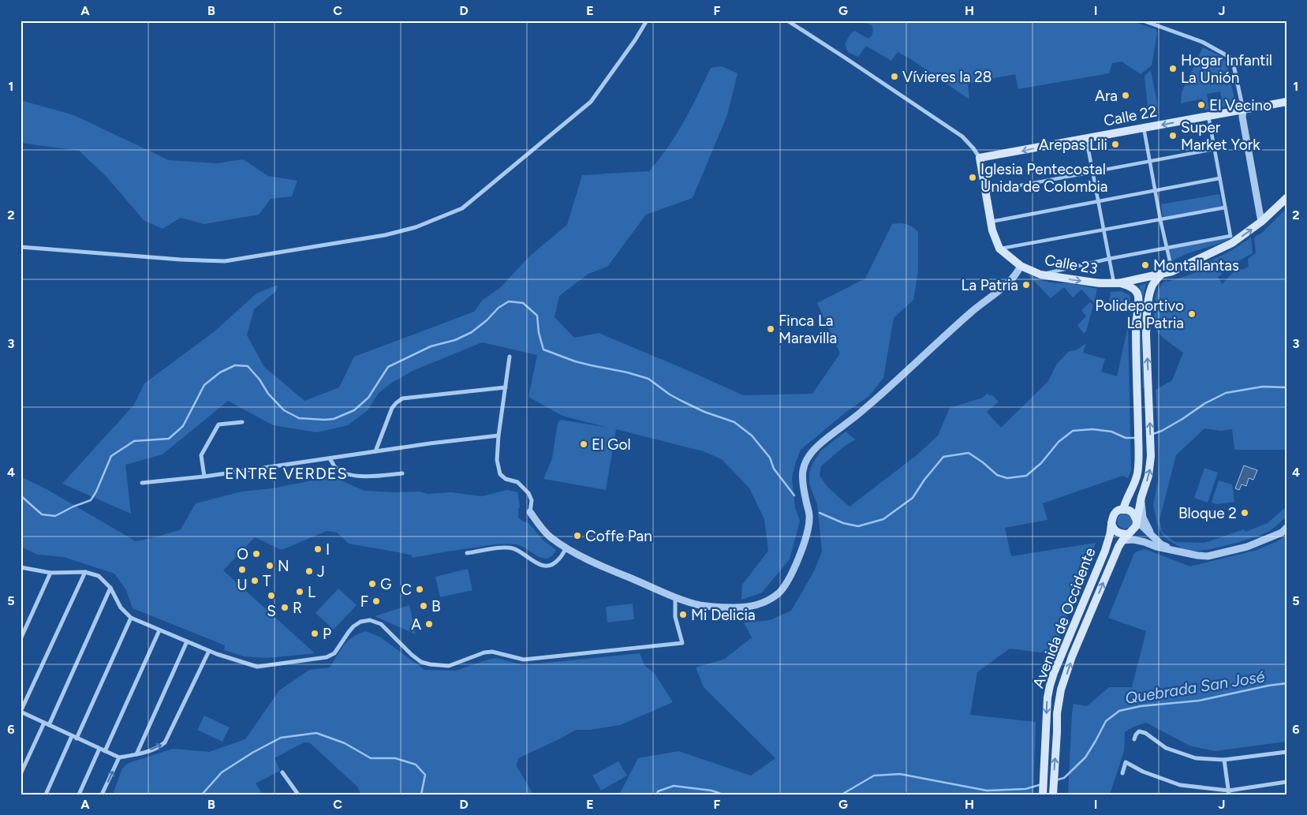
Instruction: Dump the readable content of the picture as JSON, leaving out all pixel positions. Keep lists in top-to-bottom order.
{
  "streets": {
    "main road": ["Calle 22", "Calle 23", "Avenida de Occidente"]
  },
  "crossings": [
    ["Calle 22", "Calle 23"]
  ],
  "one_way": ["Calle 22"],
  "districts": ["ENTRE VERDES"],
  "water": ["Quebrada San José"],
  "places": [
    "Hogar Infantil La Unión",
    "Vívieres la 28",
    "Ara",
    "El Vecino",
    "Super Market York",
    "Arepas Lili",
    "Iglesia Pentecostal Unida de Colombia",
    "Montallantas",
    "La Patria",
    "Polideportivo La Patria",
    "Finca La Maravilla",
    "El Gol",
    "Bloque 2",
    "Coffe Pan",
    "I",
    "O",
    "N",
    "U",
    "J",
    "T",
    "G",
    "C",
    "L",
    "S",
    "F",
    "B",
    "R",
    "Mi Delicia",
    "A",
    "P"
  ],
  "grid": {
    "columns": [
      "A",
      "B",
      "C",
      "D",
      "E",
      "F",
      "G",
      "H",
      "I",
      "J"
    ],
    "rows": [
      "1",
      "2",
      "3",
      "4",
      "5",
      "6"
    ]
  }
}
